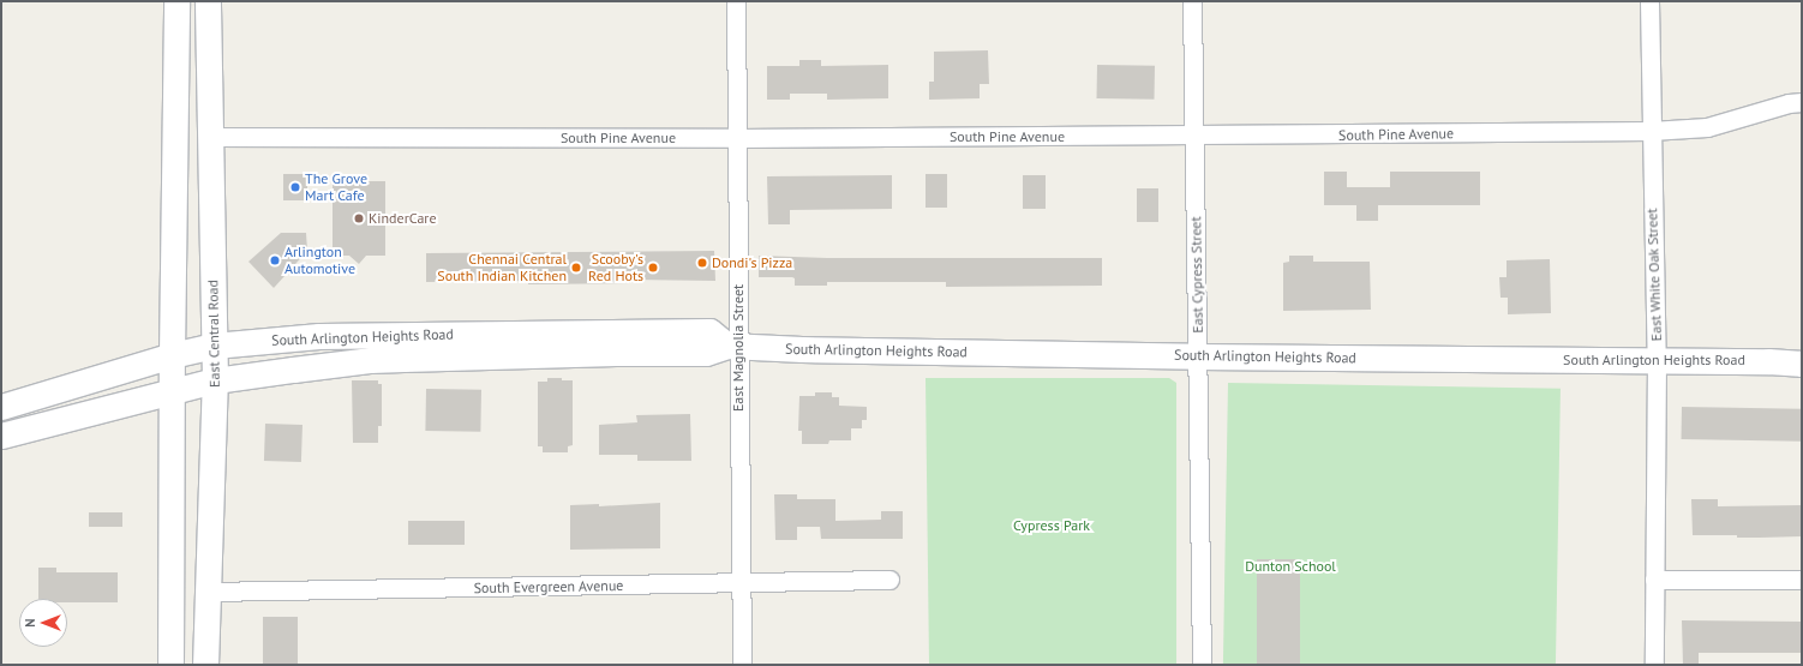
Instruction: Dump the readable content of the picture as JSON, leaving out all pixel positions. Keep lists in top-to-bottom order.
{
  "streets": {
    "main road": ["East Central Road", "South Arlington Heights Road"],
    "street": [
      "South Pine Avenue",
      "East Cypress Street",
      "East White Oak Street",
      "East Magnolia Street",
      "South Evergreen Avenue"
    ]
  },
  "crossings": [
    ["South Pine Avenue", "East Cypress Street"],
    ["South Pine Avenue", "East White Oak Street"],
    ["South Pine Avenue", "East Central Road"],
    ["South Pine Avenue", "East Magnolia Street"],
    ["East Cypress Street", "South Arlington Heights Road"],
    ["East White Oak Street", "South Arlington Heights Road"],
    ["East Central Road", "South Arlington Heights Road"],
    ["East Central Road", "South Evergreen Avenue"],
    ["South Arlington Heights Road", "East Magnolia Street"],
    ["East Magnolia Street", "South Evergreen Avenue"]
  ],
  "parks": ["Cypress Park", "Dunton School"],
  "places": [
    "The Grove Mart Cafe",
    "KinderCare",
    "Arlington Automotive",
    "Dondi's Pizza",
    "Chennai Central South Indian Kitchen",
    "Scooby's Red Hots"
  ],
  "north": "left"
}
